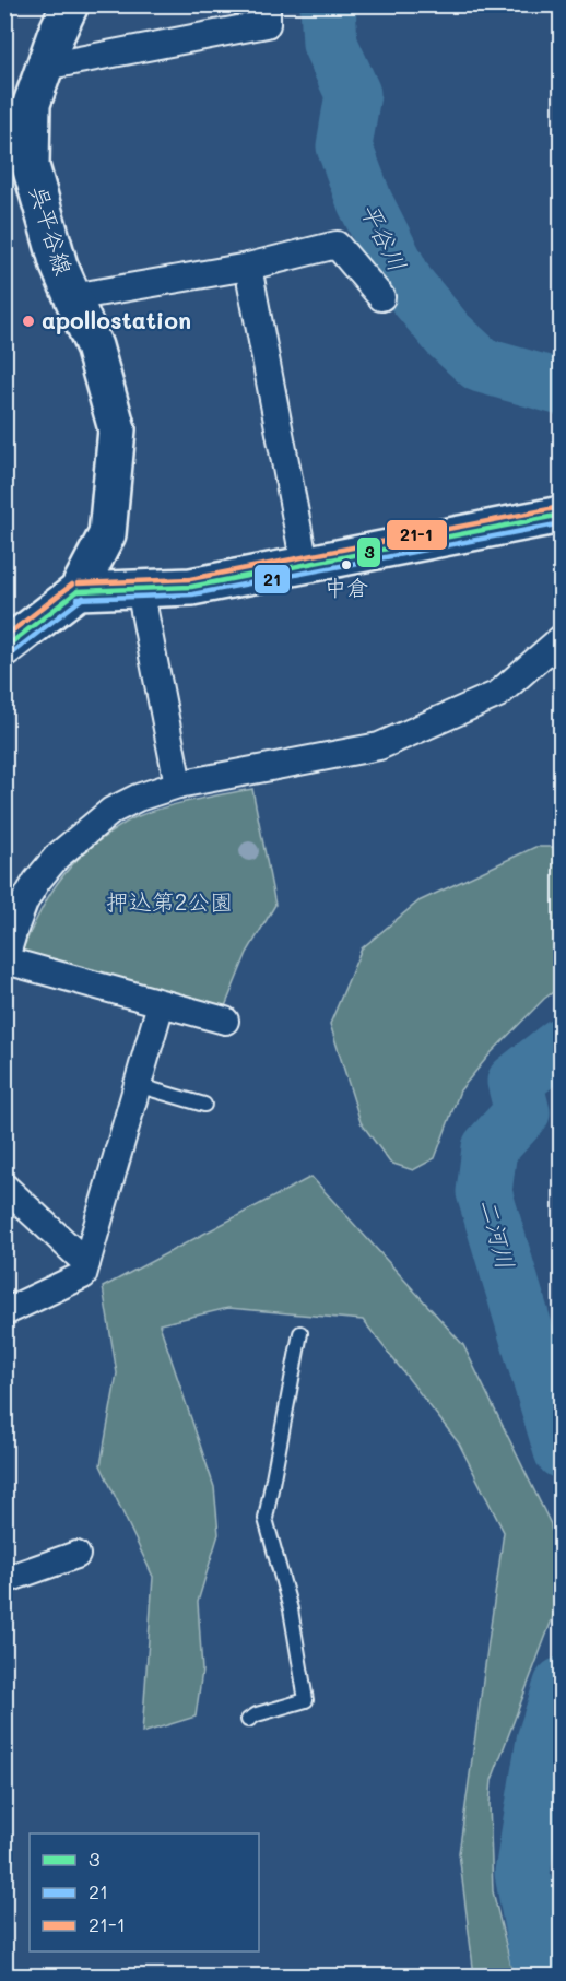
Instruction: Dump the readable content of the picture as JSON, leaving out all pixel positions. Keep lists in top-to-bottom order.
{
  "streets": {
    "main road": ["呉平谷線"]
  },
  "water": ["平谷川", "二河川"],
  "parks": ["押込第2公園"],
  "places": ["apollostation", "中倉"],
  "lines": ["transit line 21-1", "transit line 3", "transit line 21"],
  "legend": ["3", "21", "21-1"]
}
